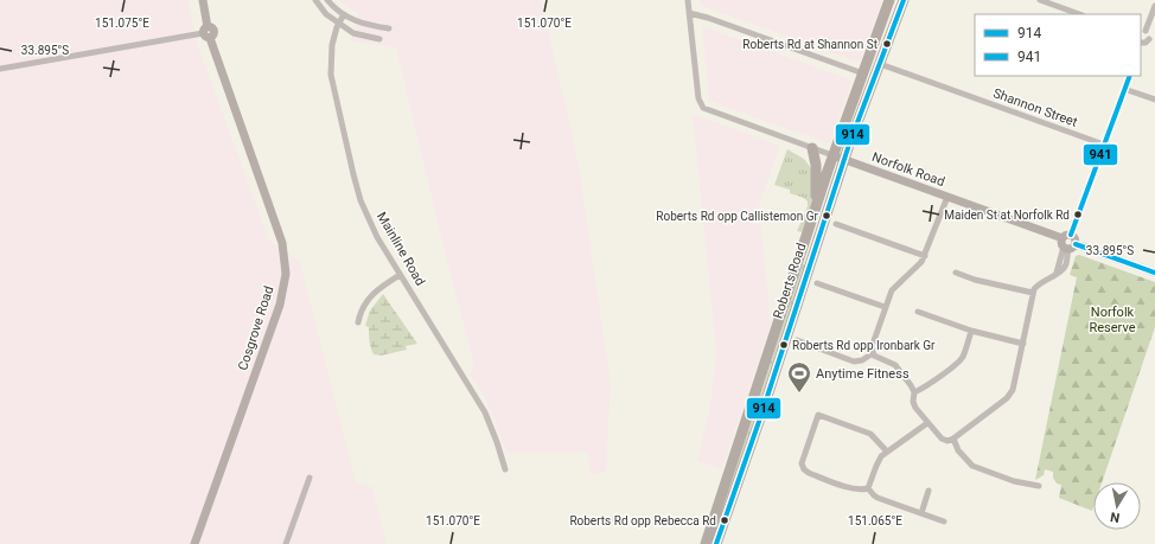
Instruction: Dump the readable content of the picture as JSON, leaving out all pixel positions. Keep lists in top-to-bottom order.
{
  "streets": {
    "highway": ["Roberts Road"],
    "main road": ["Norfolk Road", "Cosgrove Road"],
    "street": ["Shannon Street", "Mainline Road"]
  },
  "crossings": [
    ["Shannon Street", "Roberts Road"],
    ["Norfolk Road", "Roberts Road"]
  ],
  "parks": ["Norfolk Reserve"],
  "places": {
    "other": [
      "Roberts Rd at Shannon St",
      "Maiden St at Norfolk Rd",
      "Roberts Rd opp Callistemon Gr",
      "Roberts Rd opp Ironbark Gr",
      "Roberts Rd opp Rebecca Rd"
    ],
    "sports": ["Anytime Fitness"]
  },
  "lines": ["transit line 914", "transit line 941"],
  "legend": ["914", "941"],
  "north": "bottom",
  "coordinates": [
    "151.075°E",
    "151.070°E",
    "33.895°S",
    "151.065°E"
  ]
}
